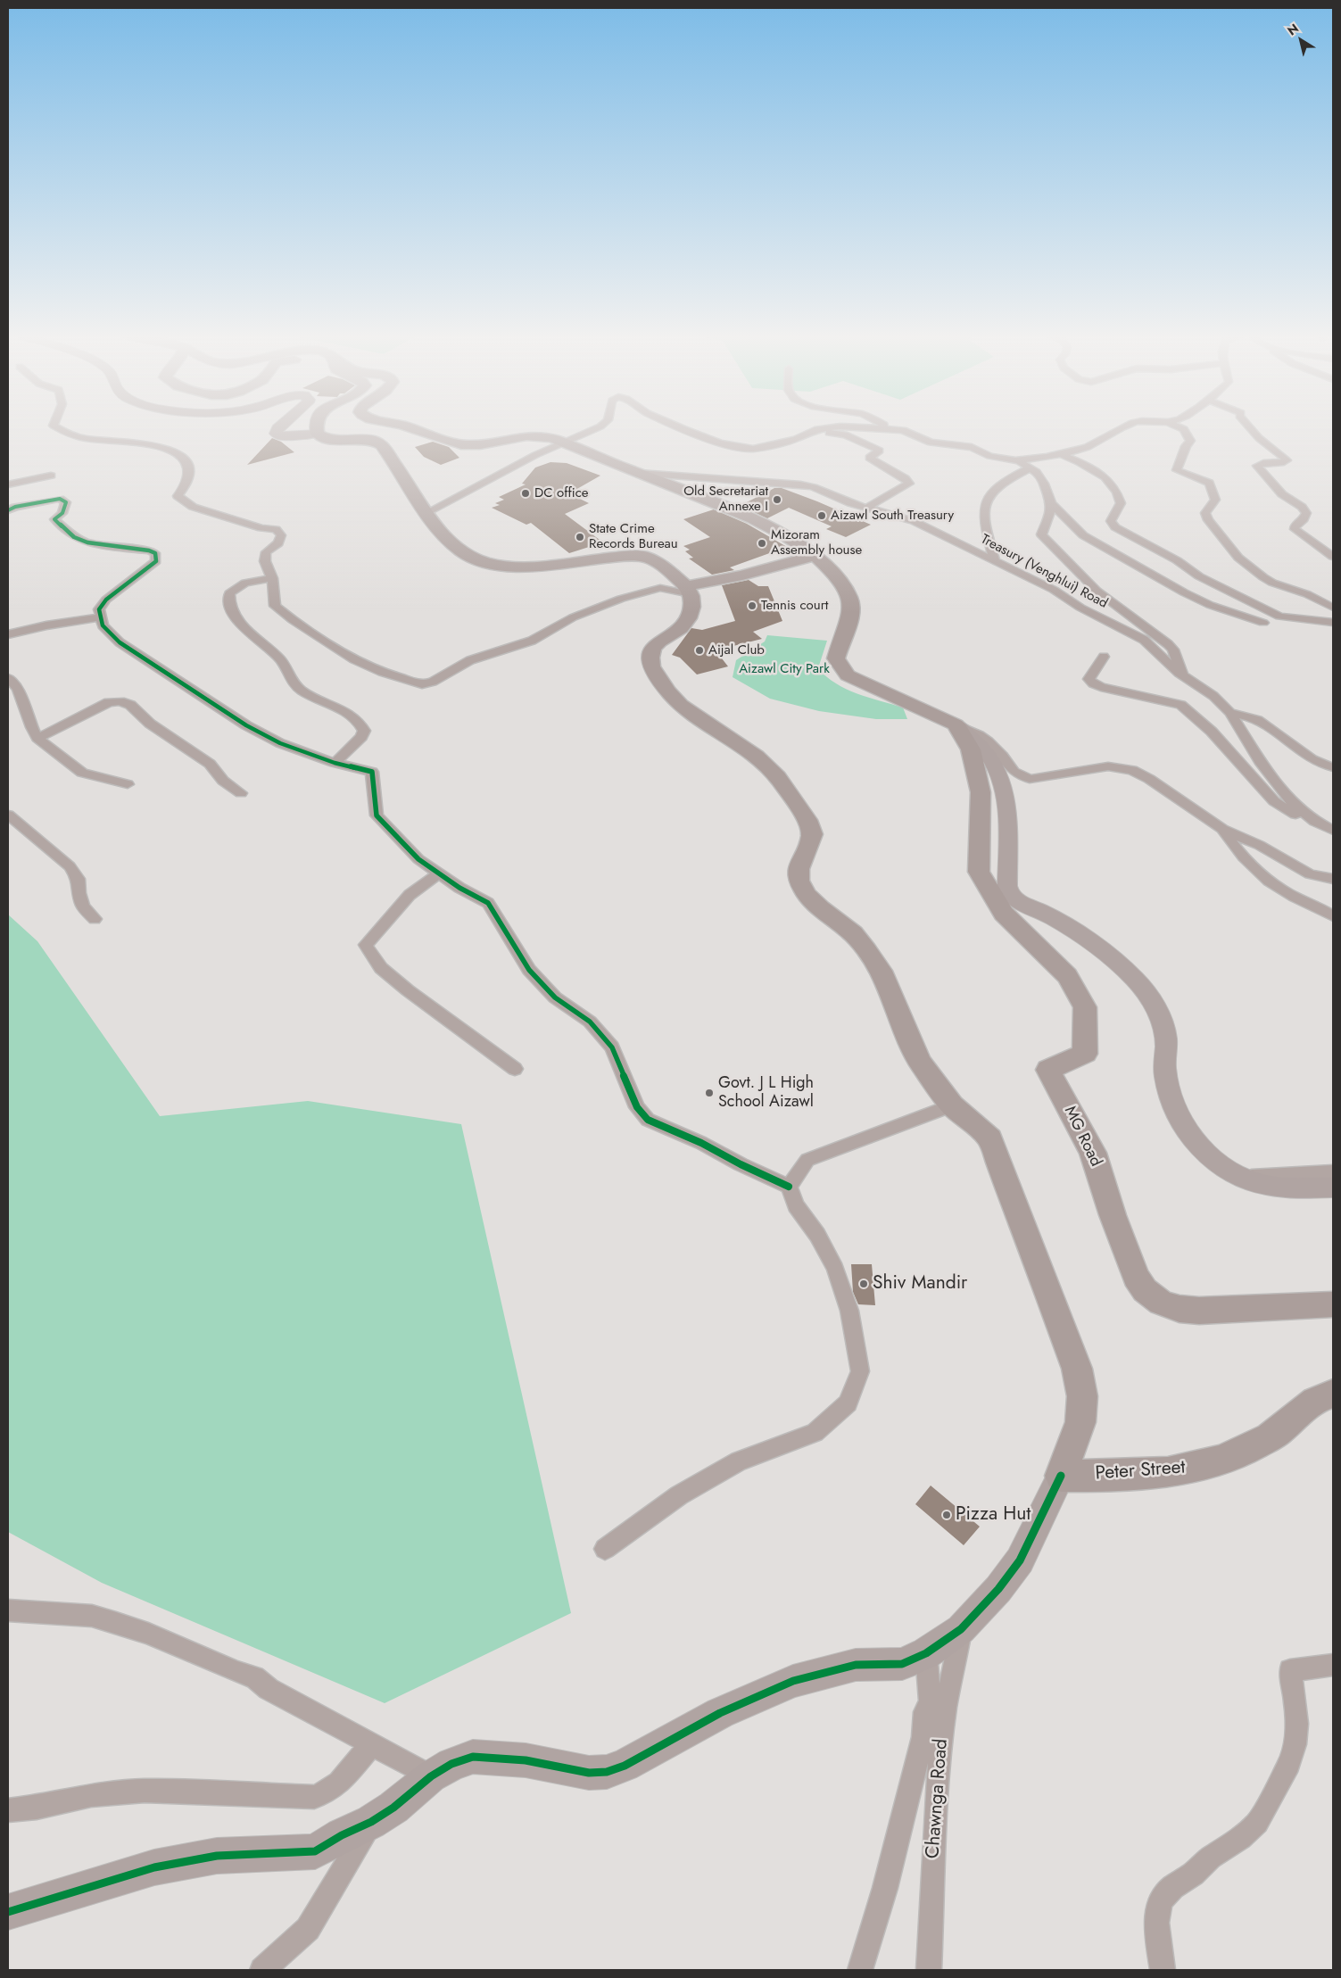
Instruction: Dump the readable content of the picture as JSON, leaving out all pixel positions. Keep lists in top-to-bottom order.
{
  "streets": {
    "main road": ["MG Road", "Peter Street"],
    "street": ["Treasury (Venghlui) Road", "Chawnga Road"]
  },
  "parks": ["Aizawl City Park"],
  "places": [
    "DC office",
    "Old Secretariat Annexe I",
    "Aizawl South Treasury",
    "State Crime Records Bureau",
    "Mizoram Assembly house",
    "Tennis court",
    "Aijal Club",
    "Govt. J L High School Aizawl",
    "Shiv Mandir",
    "Pizza Hut"
  ],
  "north": "top left"
}
